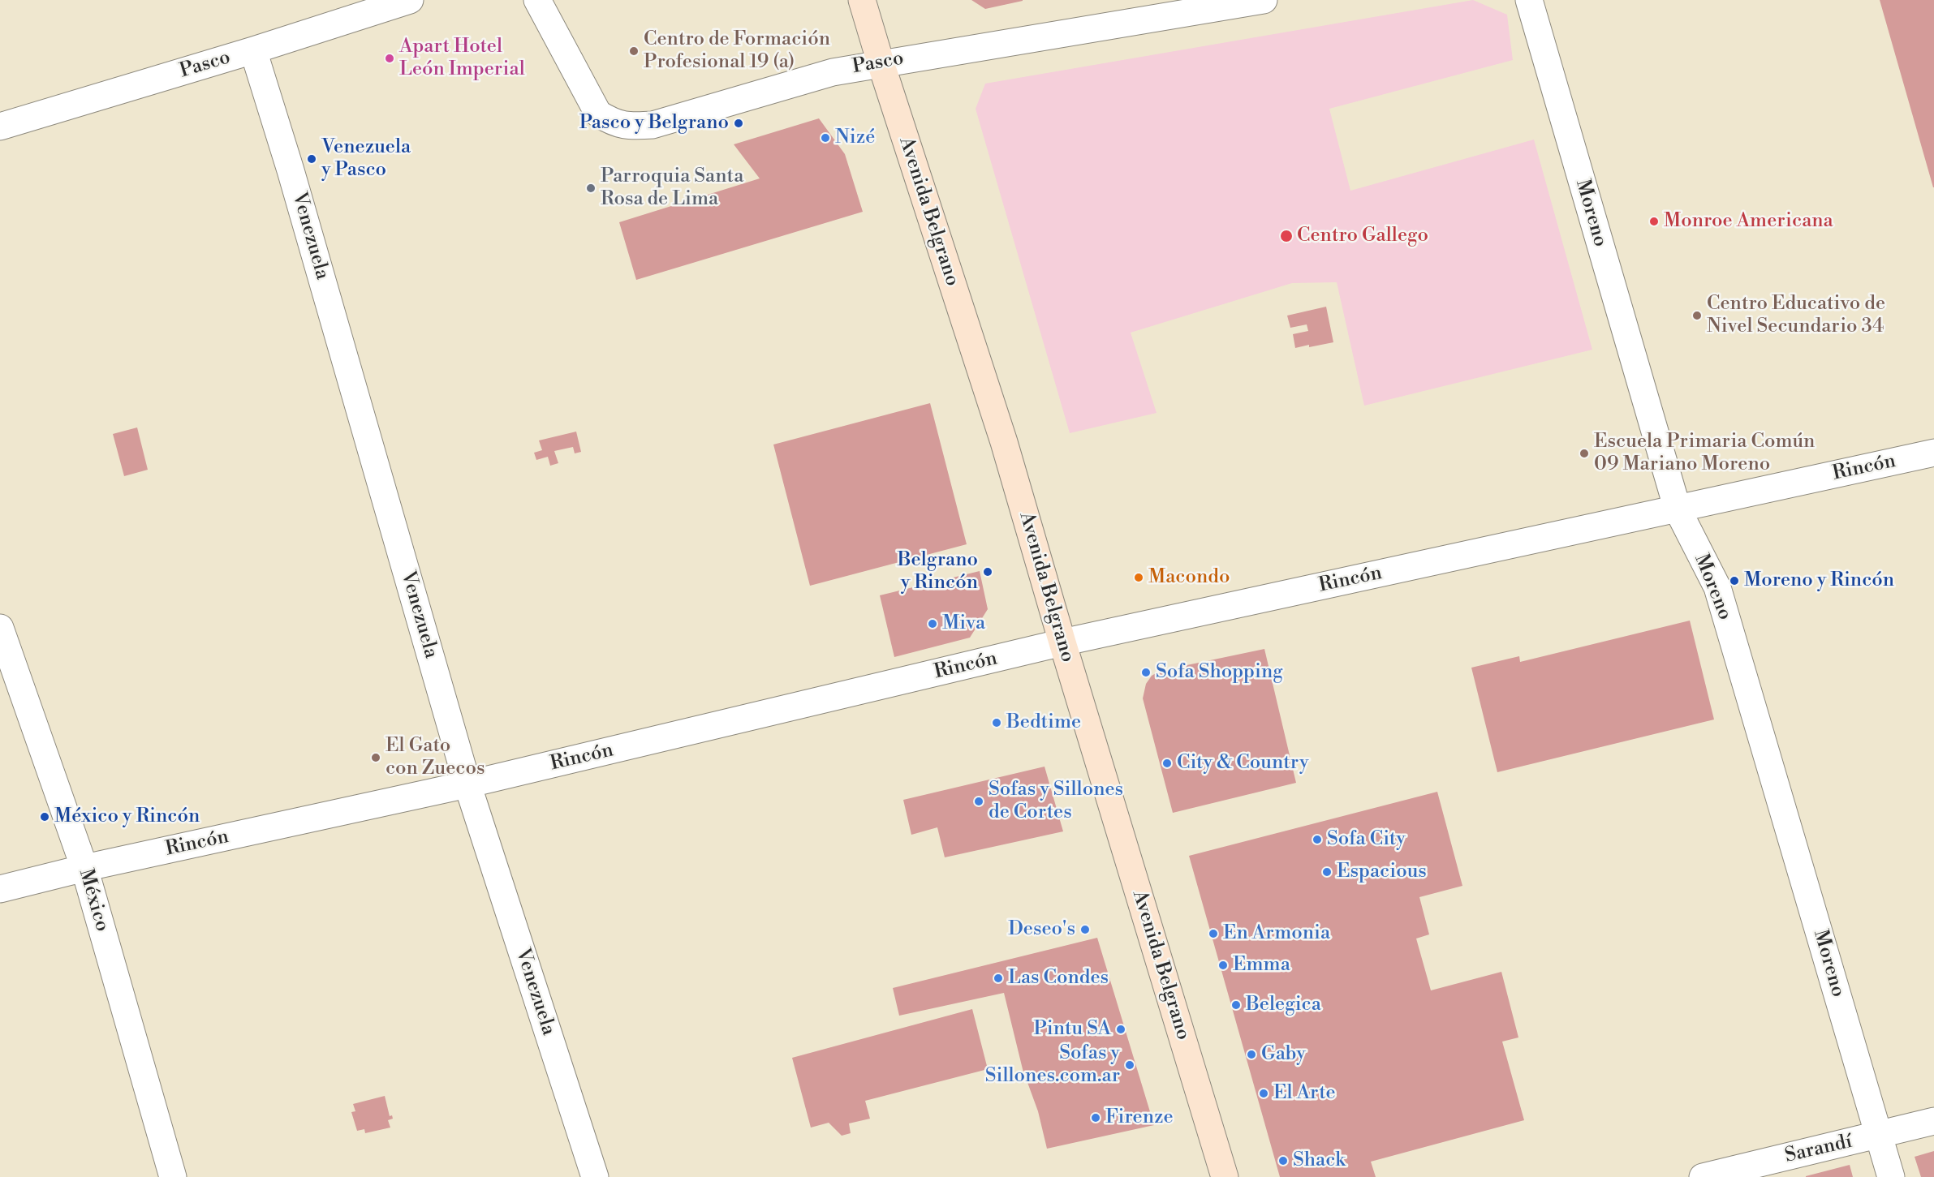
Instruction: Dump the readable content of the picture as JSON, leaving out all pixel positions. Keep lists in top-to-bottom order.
{
  "streets": {
    "main road": ["Avenida Belgrano"],
    "street": [
      "Pasco",
      "Moreno",
      "Venezuela",
      "Rincón",
      "México",
      "Sarandí"
    ]
  },
  "crossings": [
    ["Pasco", "Avenida Belgrano"],
    ["Pasco", "Venezuela"],
    ["Avenida Belgrano", "Rincón"],
    ["Moreno", "Rincón"],
    ["Moreno", "Sarandí"],
    ["Venezuela", "Rincón"],
    ["Rincón", "México"]
  ],
  "places": [
    "Centro de Formación Profesional 19 (a)",
    "Apart Hotel León Imperial",
    "Pasco y Belgrano",
    "Nizé",
    "Venezuela y Pasco",
    "Parroquia Santa Rosa de Lima",
    "Monroe Americana",
    "Centro Gallego",
    "Centro Educativo de Nivel Secundario 34",
    "Escuela Primaria Común 09 Mariano Moreno",
    "Belgrano y Rincón",
    "Macondo",
    "Moreno y Rincón",
    "Miva",
    "Sofa Shopping",
    "Bedtime",
    "El Gato con Zuecos",
    "City & Country",
    "Sofas y Sillones de Cortes",
    "México y Rincón",
    "Sofa City",
    "Espacious",
    "Deseo's",
    "En Armonia",
    "Emma",
    "Las Condes",
    "Belegica",
    "Pintu SA",
    "Gaby",
    "Sofas y Sillones.com.ar",
    "El Arte",
    "Firenze",
    "Shack"
  ]
}
